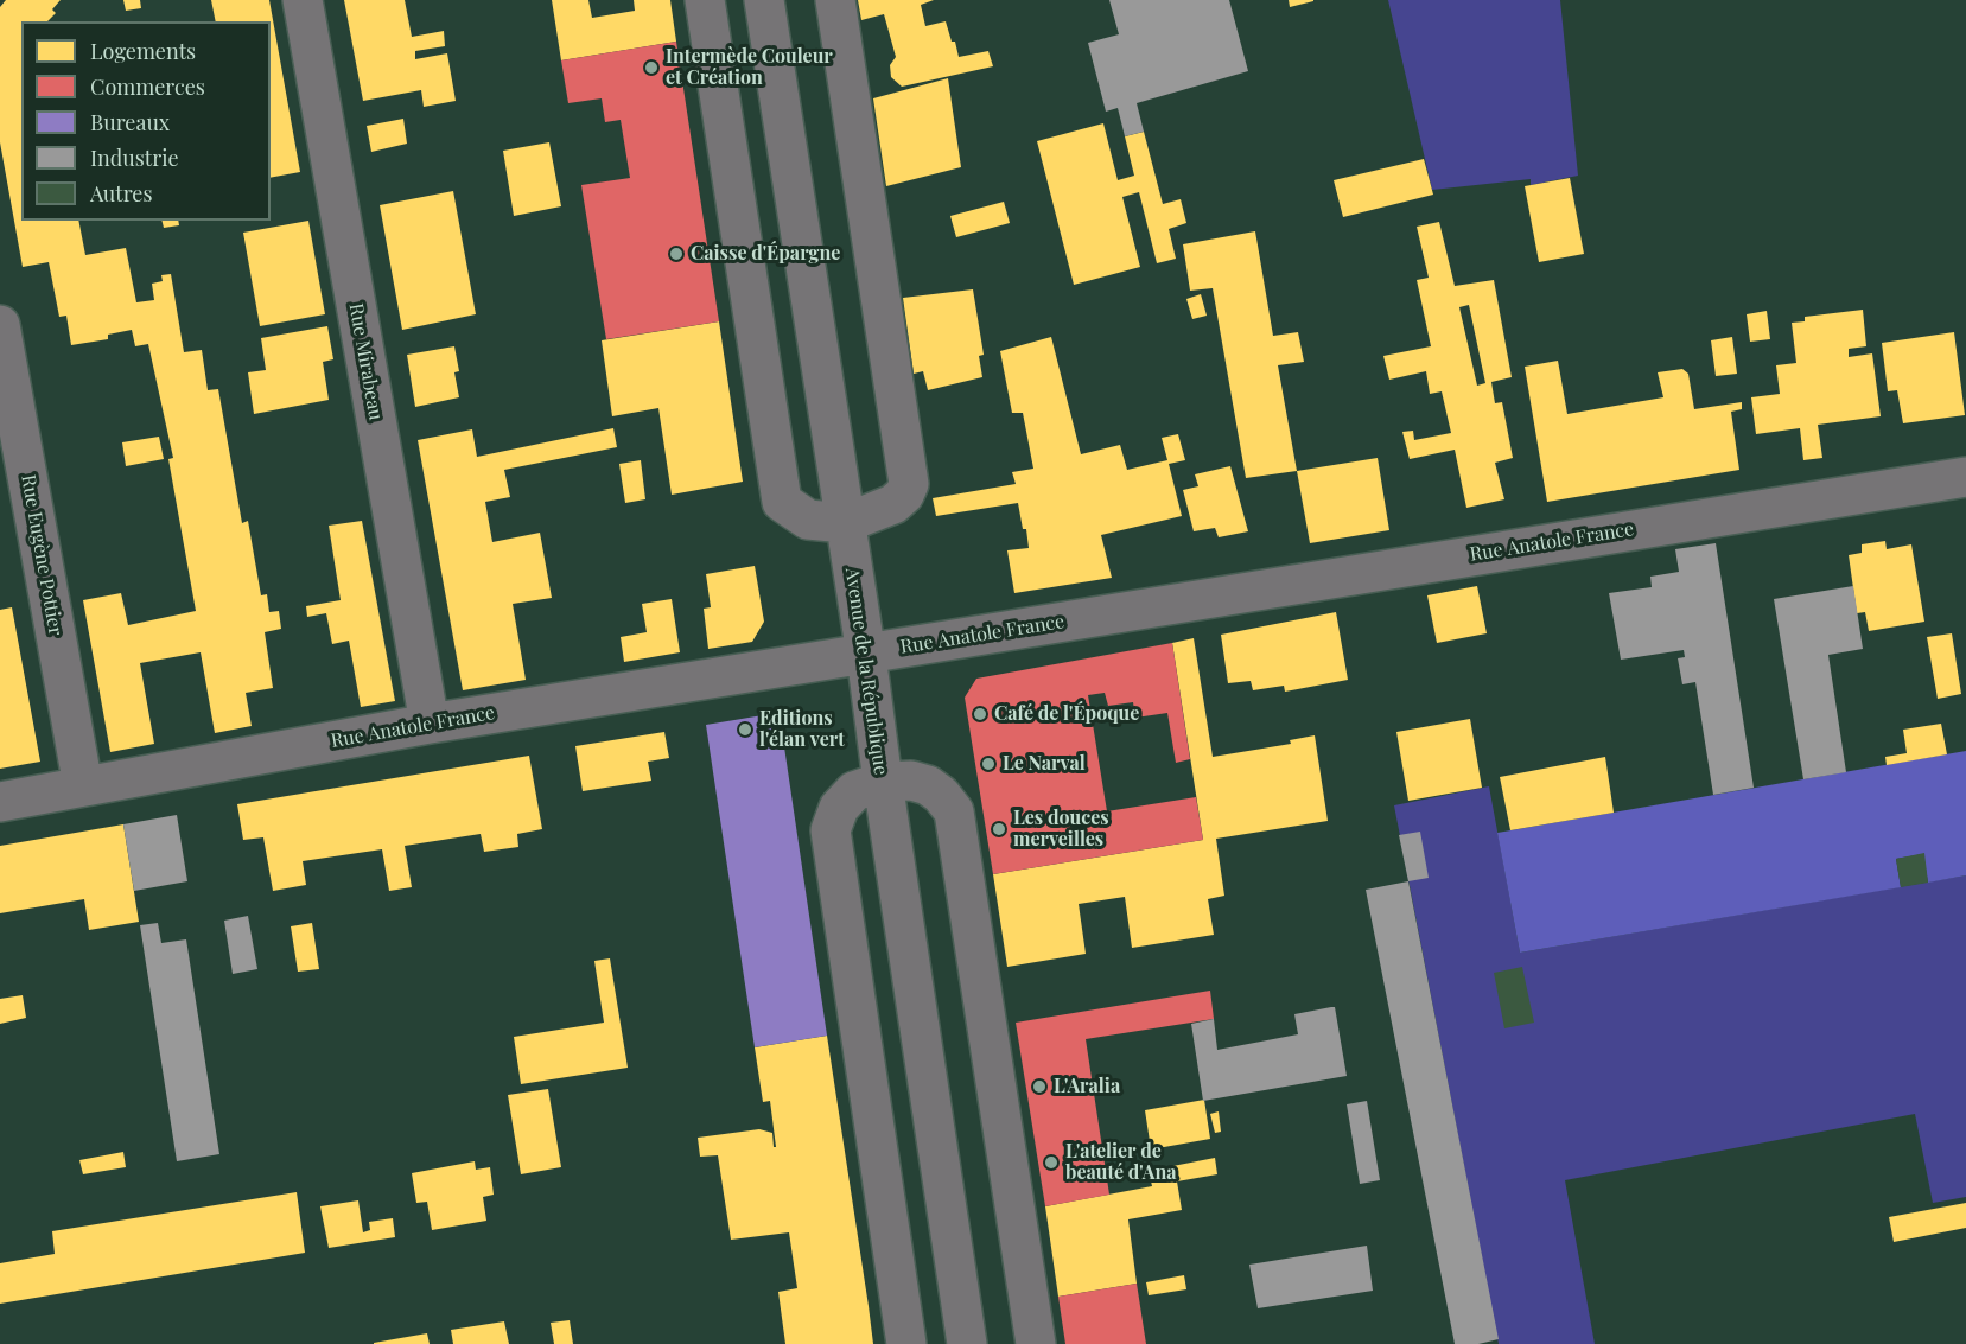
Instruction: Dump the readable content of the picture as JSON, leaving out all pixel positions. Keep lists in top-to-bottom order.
{
  "streets": {
    "street": [
      "Rue Mirabeau",
      "Rue Anatole France",
      "Rue Eugène Pottier",
      "Avenue de la République"
    ]
  },
  "crossings": [
    ["Rue Mirabeau", "Rue Anatole France"],
    ["Rue Anatole France", "Rue Eugène Pottier"],
    ["Rue Anatole France", "Avenue de la République"]
  ],
  "places": [
    "Intermède Couleur et Création",
    "Caisse d'Épargne",
    "Café de l'Époque",
    "Editions l'élan vert",
    "Le Narval",
    "Les douces merveilles",
    "L'Aralia",
    "L'atelier de beauté d'Ana"
  ],
  "legend": [
    "Logements",
    "Commerces",
    "Bureaux",
    "Industrie",
    "Autres"
  ]
}
